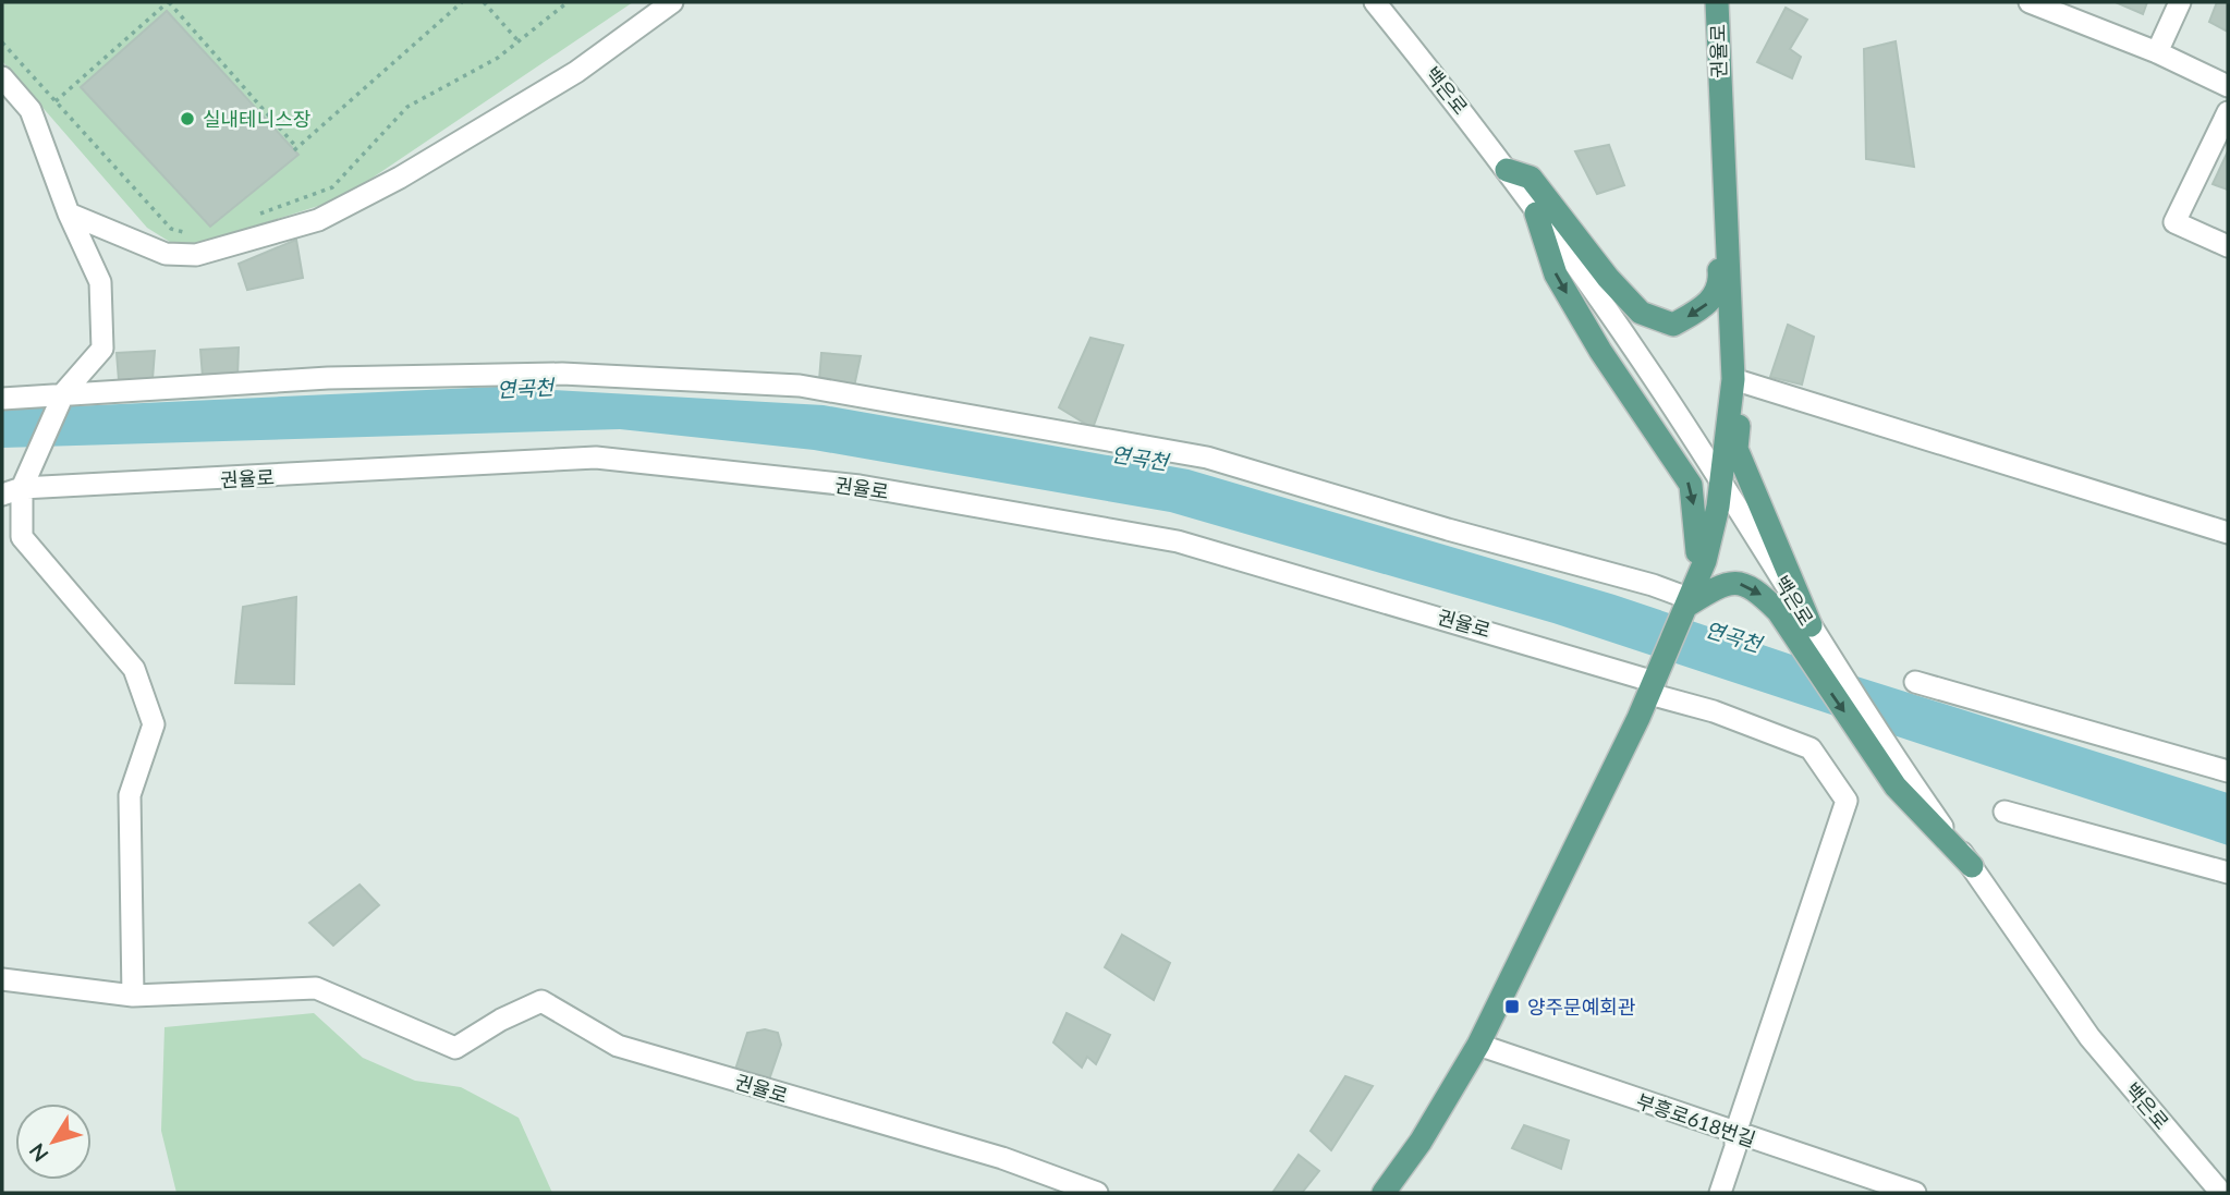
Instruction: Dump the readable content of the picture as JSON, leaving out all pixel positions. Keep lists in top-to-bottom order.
{
  "streets": {
    "main road": ["권율로"],
    "street": ["백은로", "부흥로618번길"]
  },
  "crossings": [
    ["권율로", "백은로"],
    ["권율로", "부흥로618번길"]
  ],
  "water": ["연곡천"],
  "places": {
    "other": ["실내테니스장"],
    "transit": ["양주문예회관"]
  },
  "north": "bottom left"
}
